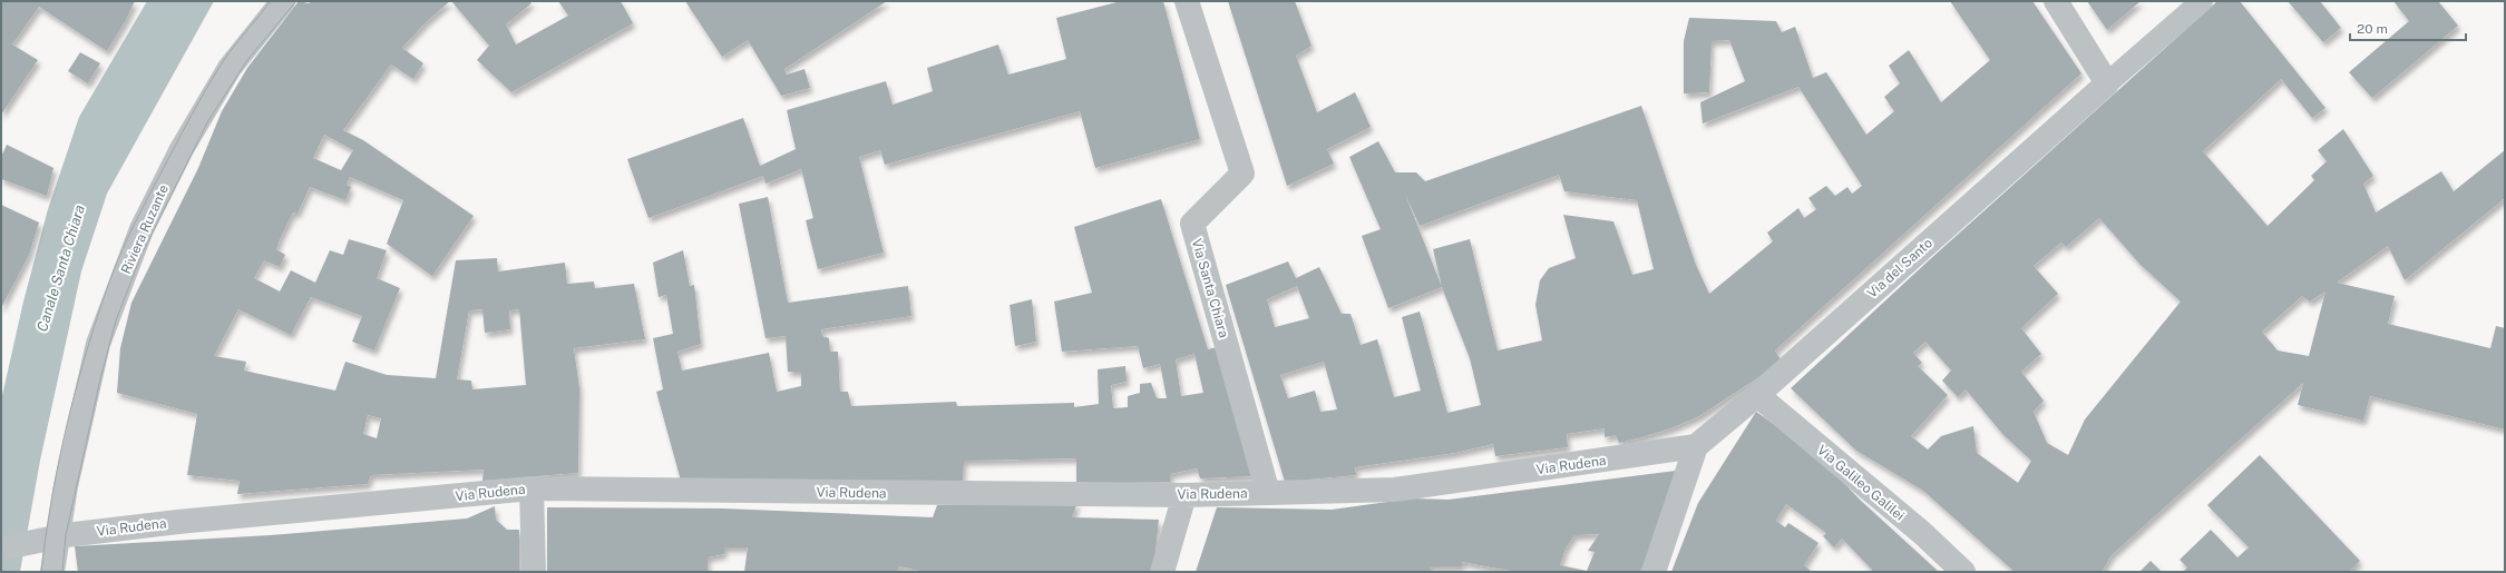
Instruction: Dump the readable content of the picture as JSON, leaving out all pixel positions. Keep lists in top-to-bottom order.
{
  "streets": {
    "street": [
      "Riviera Ruzante",
      "Via del Santo",
      "Via Santa Chiara",
      "Via Rudena",
      "Via Galileo Galilei"
    ]
  },
  "crossings": [
    ["Riviera Ruzante", "Via Rudena"],
    ["Via del Santo", "Via Rudena"],
    ["Via del Santo", "Via Galileo Galilei"],
    ["Via Santa Chiara", "Via Rudena"]
  ],
  "water": ["Canale Santa Chiara"],
  "scale_bar": "20 m"
}
